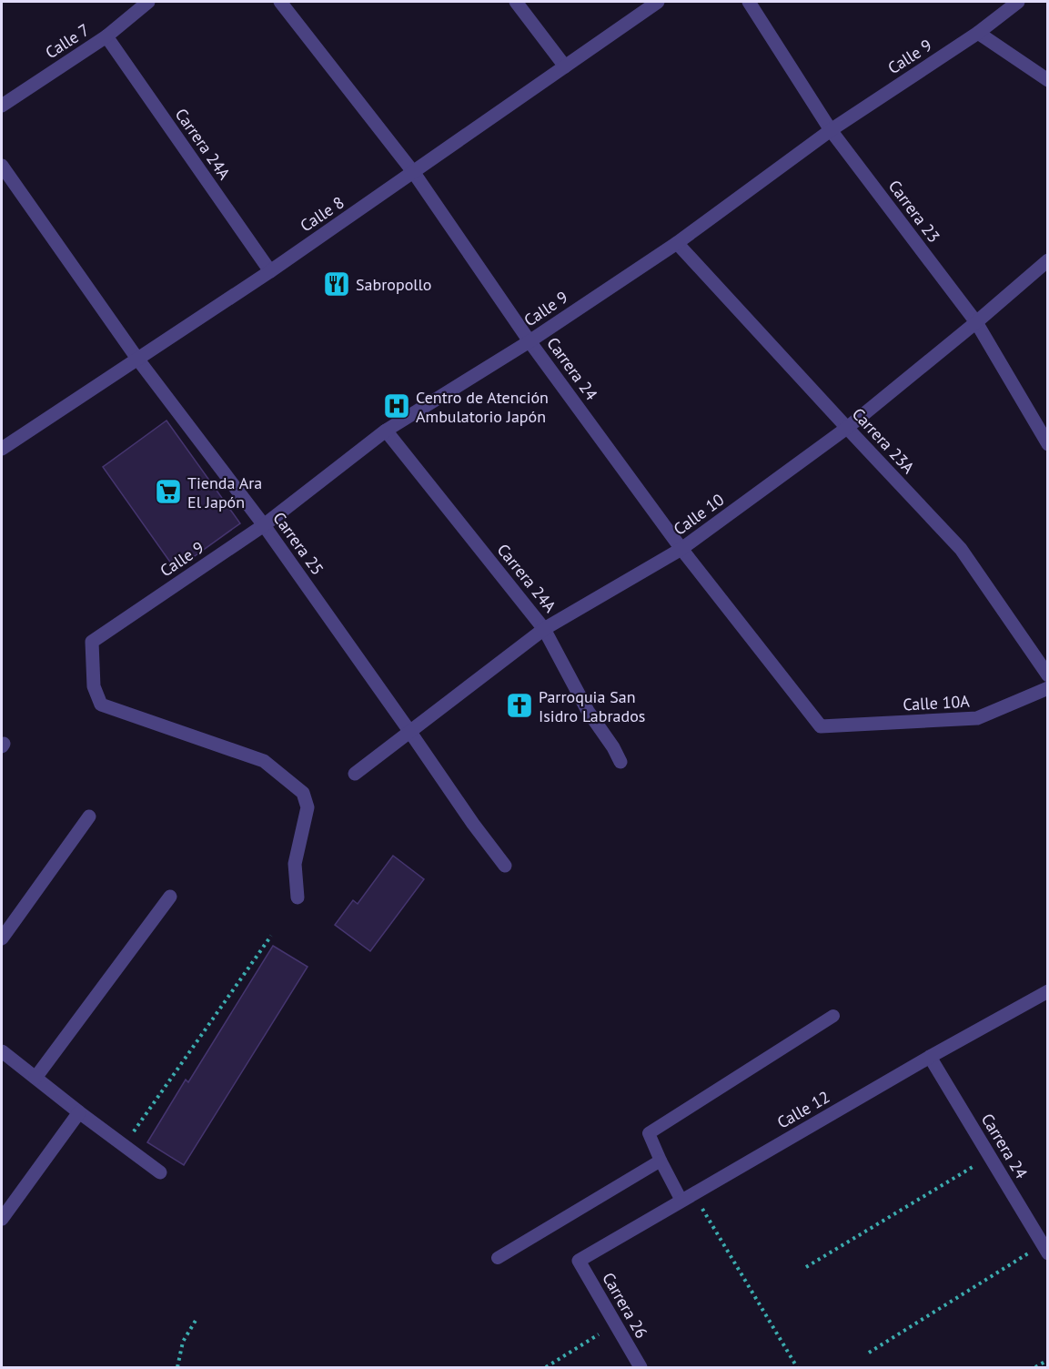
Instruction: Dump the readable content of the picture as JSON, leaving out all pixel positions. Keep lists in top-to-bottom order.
{
  "streets": {
    "street": [
      "Calle 7",
      "Calle 9",
      "Carrera 24A",
      "Carrera 23",
      "Calle 8",
      "Carrera 24",
      "Carrera 23A",
      "Calle 10",
      "Carrera 25",
      "Calle 10A",
      "Calle 12",
      "Carrera 26"
    ]
  },
  "crossings": [
    ["Calle 7", "Carrera 24A"],
    ["Calle 9", "Carrera 24A"],
    ["Calle 9", "Carrera 23"],
    ["Calle 9", "Carrera 24"],
    ["Calle 9", "Carrera 23A"],
    ["Calle 9", "Carrera 25"],
    ["Carrera 24A", "Calle 8"],
    ["Carrera 24A", "Calle 10"],
    ["Carrera 23", "Calle 10"],
    ["Calle 8", "Carrera 24"],
    ["Calle 8", "Carrera 25"],
    ["Carrera 24", "Calle 10"],
    ["Carrera 24", "Calle 10A"],
    ["Carrera 24", "Calle 12"],
    ["Carrera 23A", "Calle 10"],
    ["Calle 10", "Carrera 25"],
    ["Calle 12", "Carrera 26"]
  ],
  "places": {
    "restaurant": ["Sabropollo"],
    "hospital": ["Centro de Atención Ambulatorio Japón"],
    "supermarket": ["Tienda Ara El Japón"],
    "church": ["Parroquia San Isidro Labrados"]
  }
}
